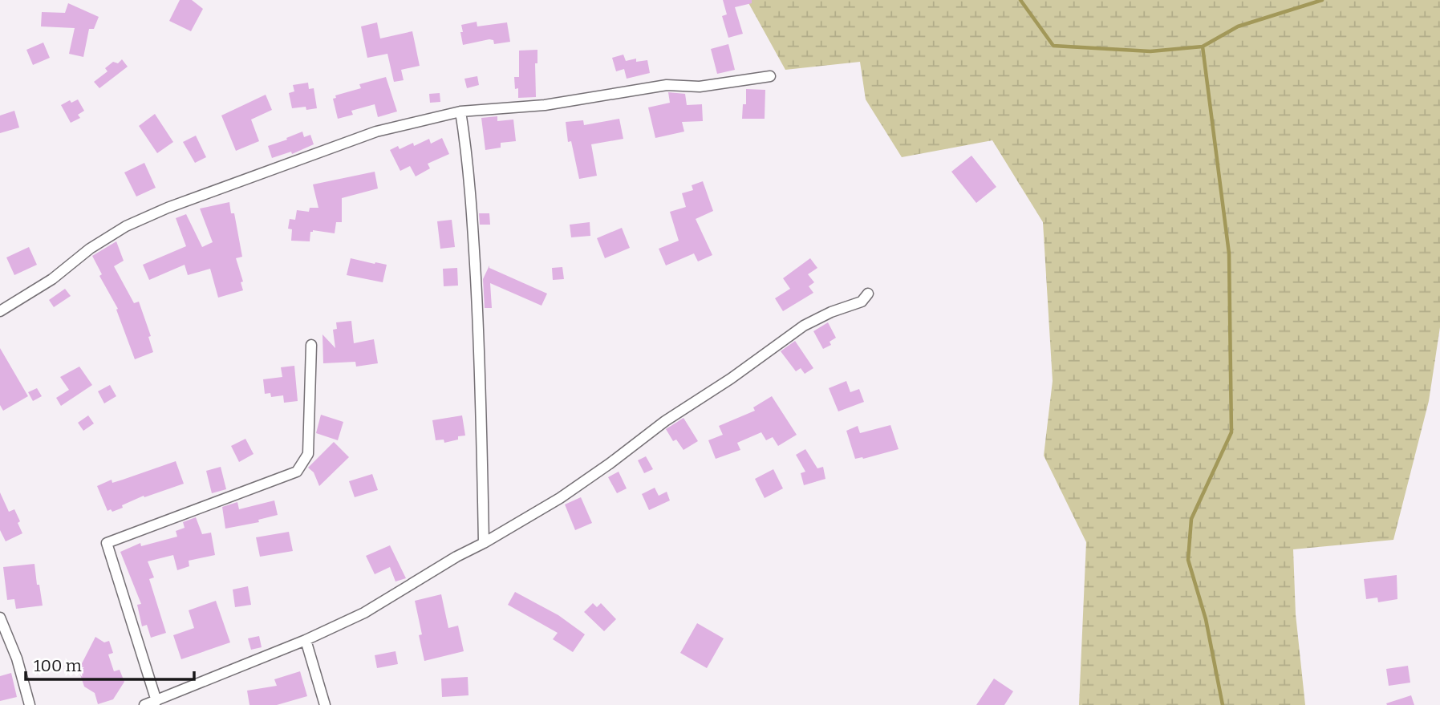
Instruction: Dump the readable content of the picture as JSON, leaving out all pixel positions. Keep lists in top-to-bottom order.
{
  "scale_bar": "100 m"
}
